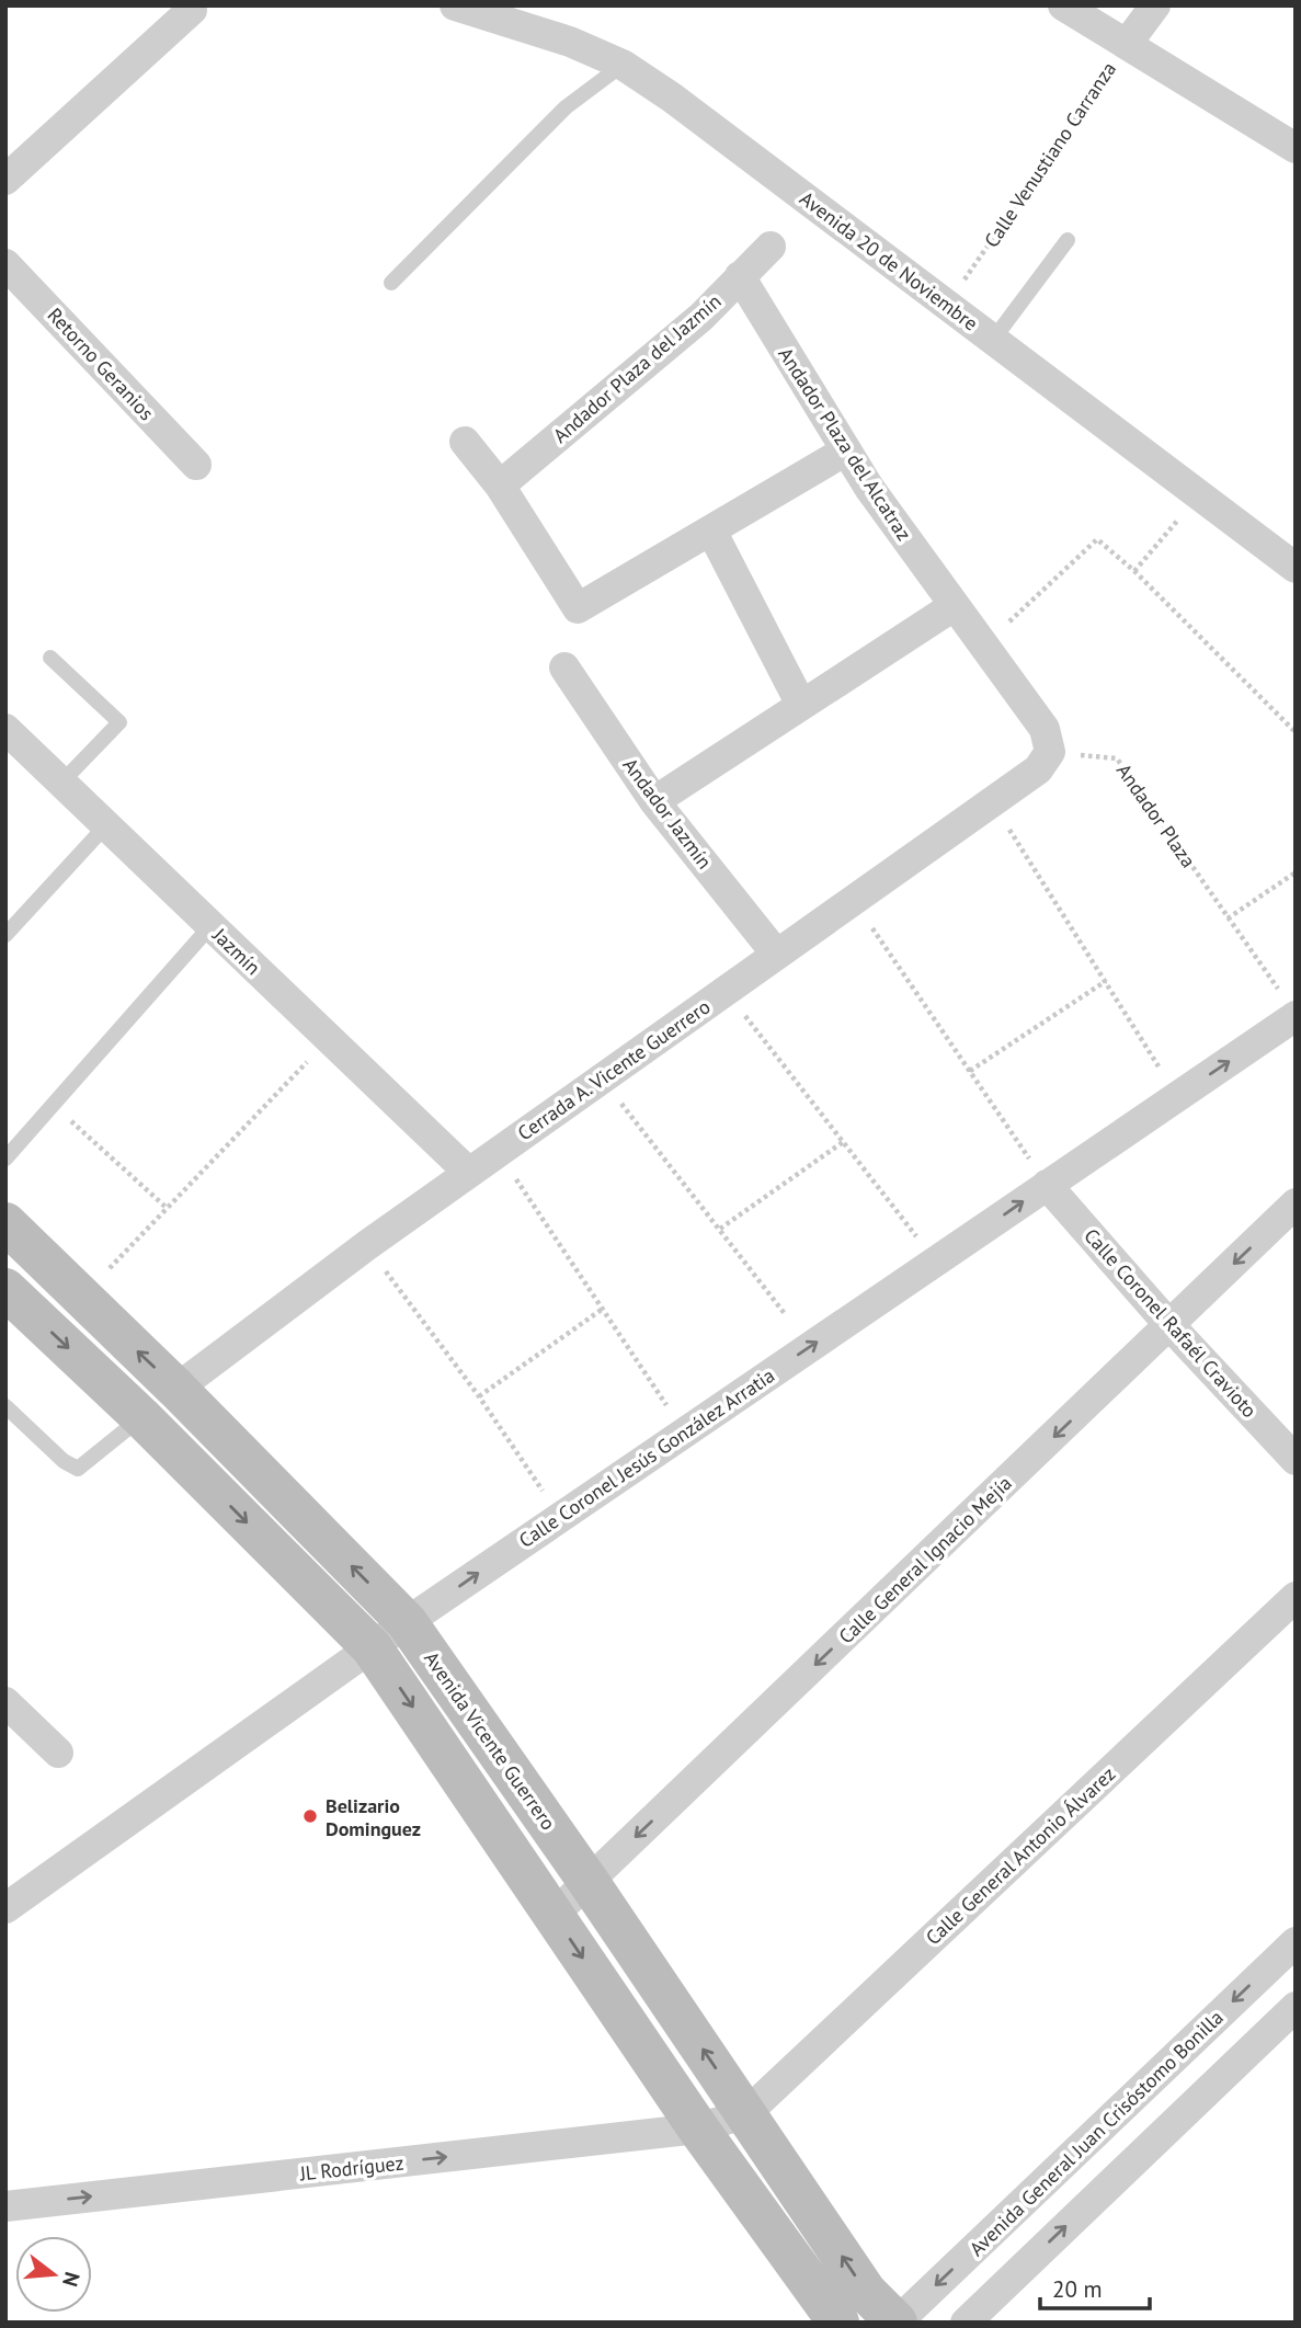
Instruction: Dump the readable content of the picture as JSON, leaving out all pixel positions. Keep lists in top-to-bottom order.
{
  "streets": {
    "main road": ["Avenida Vicente Guerrero"],
    "street": [
      "Calle Venustiano Carranza",
      "Avenida 20 de Noviembre",
      "Retorno Geranios",
      "Andador Plaza del Jazmín",
      "Andador Plaza del Alcatraz",
      "Andador Jazmín",
      "Jazmín",
      "Cerrada A. Vicente Guerrero",
      "Calle Coronel Rafaél Cravioto",
      "Calle Coronel Jesús González Arratia",
      "Calle General Ignacio Mejía",
      "Calle General Antonio Álvarez",
      "Avenida General Juan Crisóstomo Bonilla",
      "JL Rodríguez"
    ],
    "path": ["Andador Plaza"]
  },
  "crossings": [
    ["Calle Venustiano Carranza", "Avenida 20 de Noviembre"],
    ["Andador Plaza del Jazmín", "Andador Plaza del Alcatraz"],
    ["Andador Jazmín", "Cerrada A. Vicente Guerrero"],
    ["Andador Plaza", "Cerrada A. Vicente Guerrero"],
    ["Andador Plaza", "Calle Coronel Jesús González Arratia"],
    ["Jazmín", "Cerrada A. Vicente Guerrero"],
    ["Cerrada A. Vicente Guerrero", "Avenida Vicente Guerrero"],
    ["Calle Coronel Rafaél Cravioto", "Calle Coronel Jesús González Arratia"],
    ["Calle Coronel Rafaél Cravioto", "Calle General Ignacio Mejía"],
    ["Calle Coronel Jesús González Arratia", "Avenida Vicente Guerrero"],
    ["Calle General Ignacio Mejía", "Avenida Vicente Guerrero"],
    ["Avenida Vicente Guerrero", "Calle General Antonio Álvarez"],
    ["Avenida Vicente Guerrero", "Avenida General Juan Crisóstomo Bonilla"],
    ["Avenida Vicente Guerrero", "JL Rodríguez"],
    ["Calle General Antonio Álvarez", "JL Rodríguez"]
  ],
  "one_way": ["Calle Coronel Jesús González Arratia", "Calle General Ignacio Mejía", "JL Rodríguez"],
  "places": ["Belizario Dominguez"],
  "scale_bar": "20 m",
  "north": "right"
}
